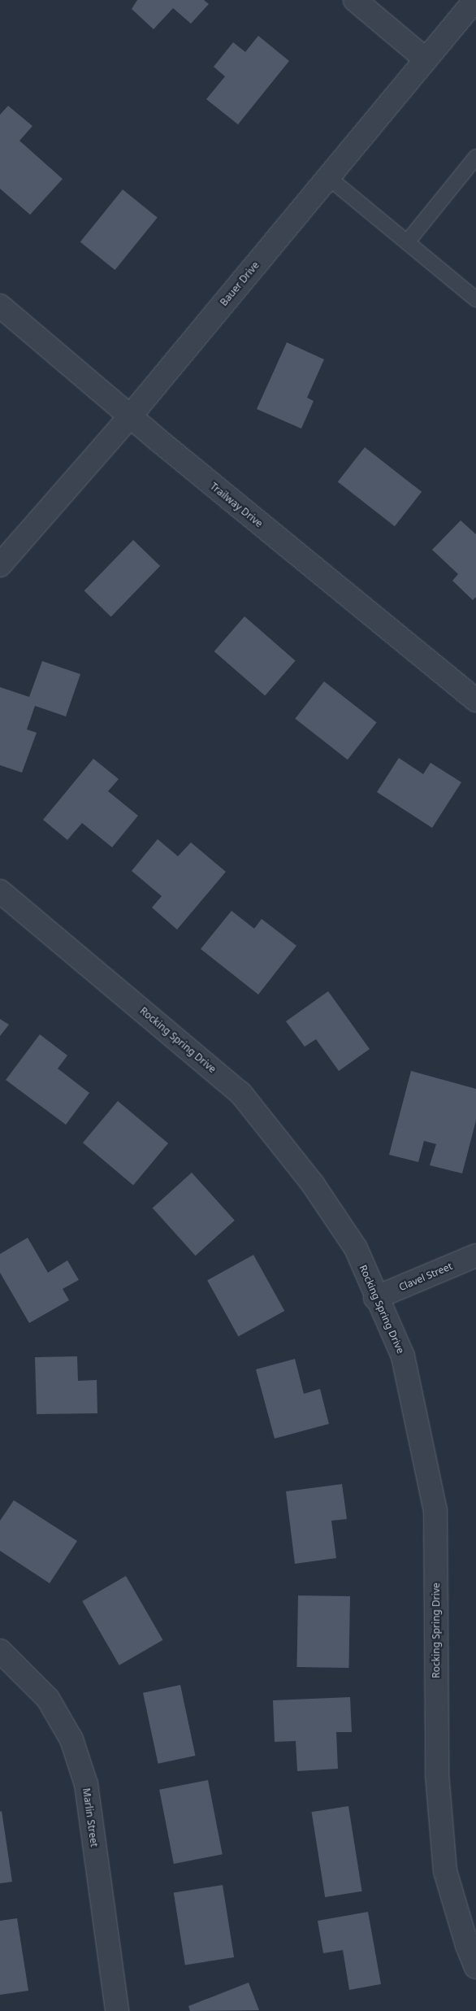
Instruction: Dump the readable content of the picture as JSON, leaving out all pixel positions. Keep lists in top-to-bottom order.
{
  "streets": {
    "street": [
      "Bauer Drive",
      "Trailway Drive",
      "Rocking Spring Drive",
      "Clavel Street",
      "Marlin Street"
    ]
  },
  "crossings": [
    ["Bauer Drive", "Trailway Drive"],
    ["Rocking Spring Drive", "Clavel Street"]
  ]
}
